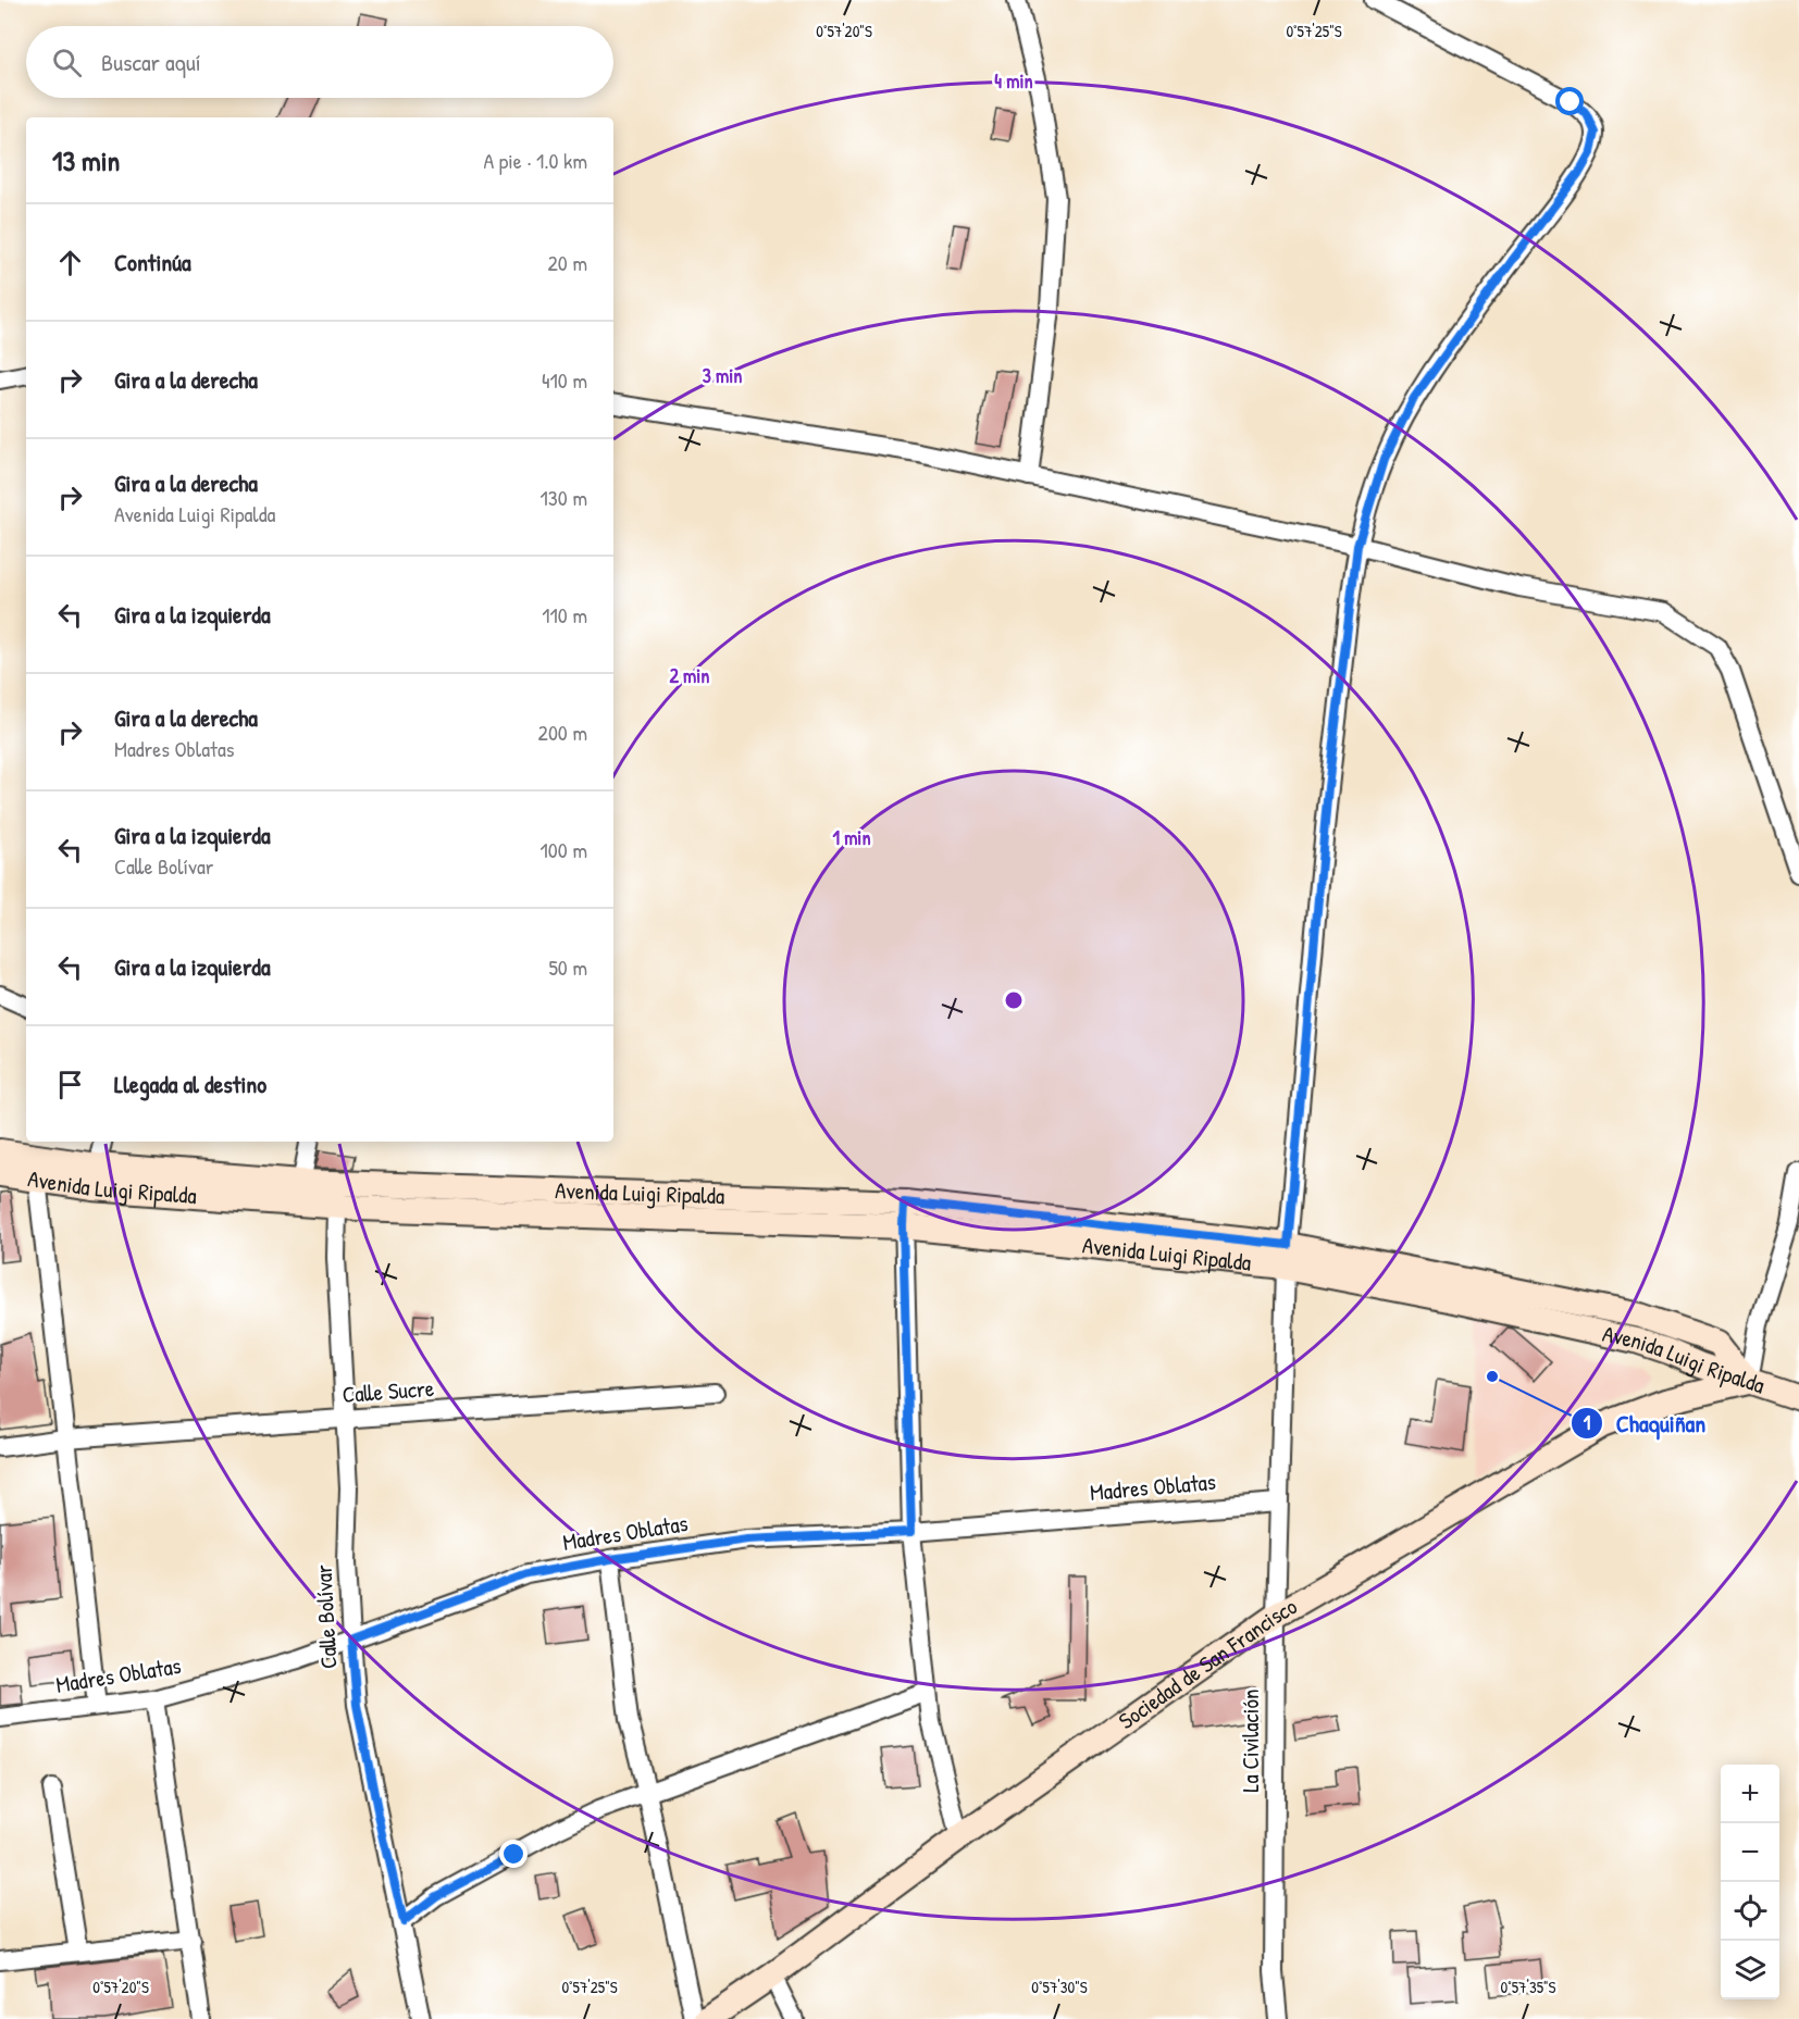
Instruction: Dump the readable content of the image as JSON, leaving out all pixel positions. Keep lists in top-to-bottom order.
{
  "streets": {
    "street": [
      "Avenida Luigi Ripalda",
      "Calle Sucre",
      "Madres Oblatas",
      "Calle Bolívar",
      "Sociedad de San Francisco",
      "La Civilación"
    ]
  },
  "crossings": [
    ["Avenida Luigi Ripalda", "Calle Bolívar"],
    ["Avenida Luigi Ripalda", "Sociedad de San Francisco"],
    ["Avenida Luigi Ripalda", "La Civilación"],
    ["Calle Sucre", "Calle Bolívar"],
    ["Madres Oblatas", "Calle Bolívar"],
    ["Madres Oblatas", "La Civilación"],
    ["Sociedad de San Francisco", "La Civilación"]
  ],
  "places": ["Chaquiñan"],
  "page": {
    "search": "Buscar aquí",
    "heading": ["13 min", "A pie · 1.0 km"],
    "list": [
      ["Continúa", "20 m"],
      ["Gira a la derecha", "410 m"],
      ["Gira a la derecha", "Avenida Luigi Ripalda", "130 m"],
      ["Gira a la izquierda", "110 m"],
      ["Gira a la derecha", "Madres Oblatas", "200 m"],
      ["Gira a la izquierda", "Calle Bolívar", "100 m"],
      ["Gira a la izquierda", "50 m"],
      "Llegada al destino"
    ],
    "map_buttons": ["+", "−"]
  },
  "coordinates": [
    "0°57'20\"S",
    "0°57'25\"S",
    "0°57'30\"S",
    "0°57'35\"S"
  ],
  "rings": [
    "4 min",
    "3 min",
    "2 min",
    "1 min"
  ]
}
